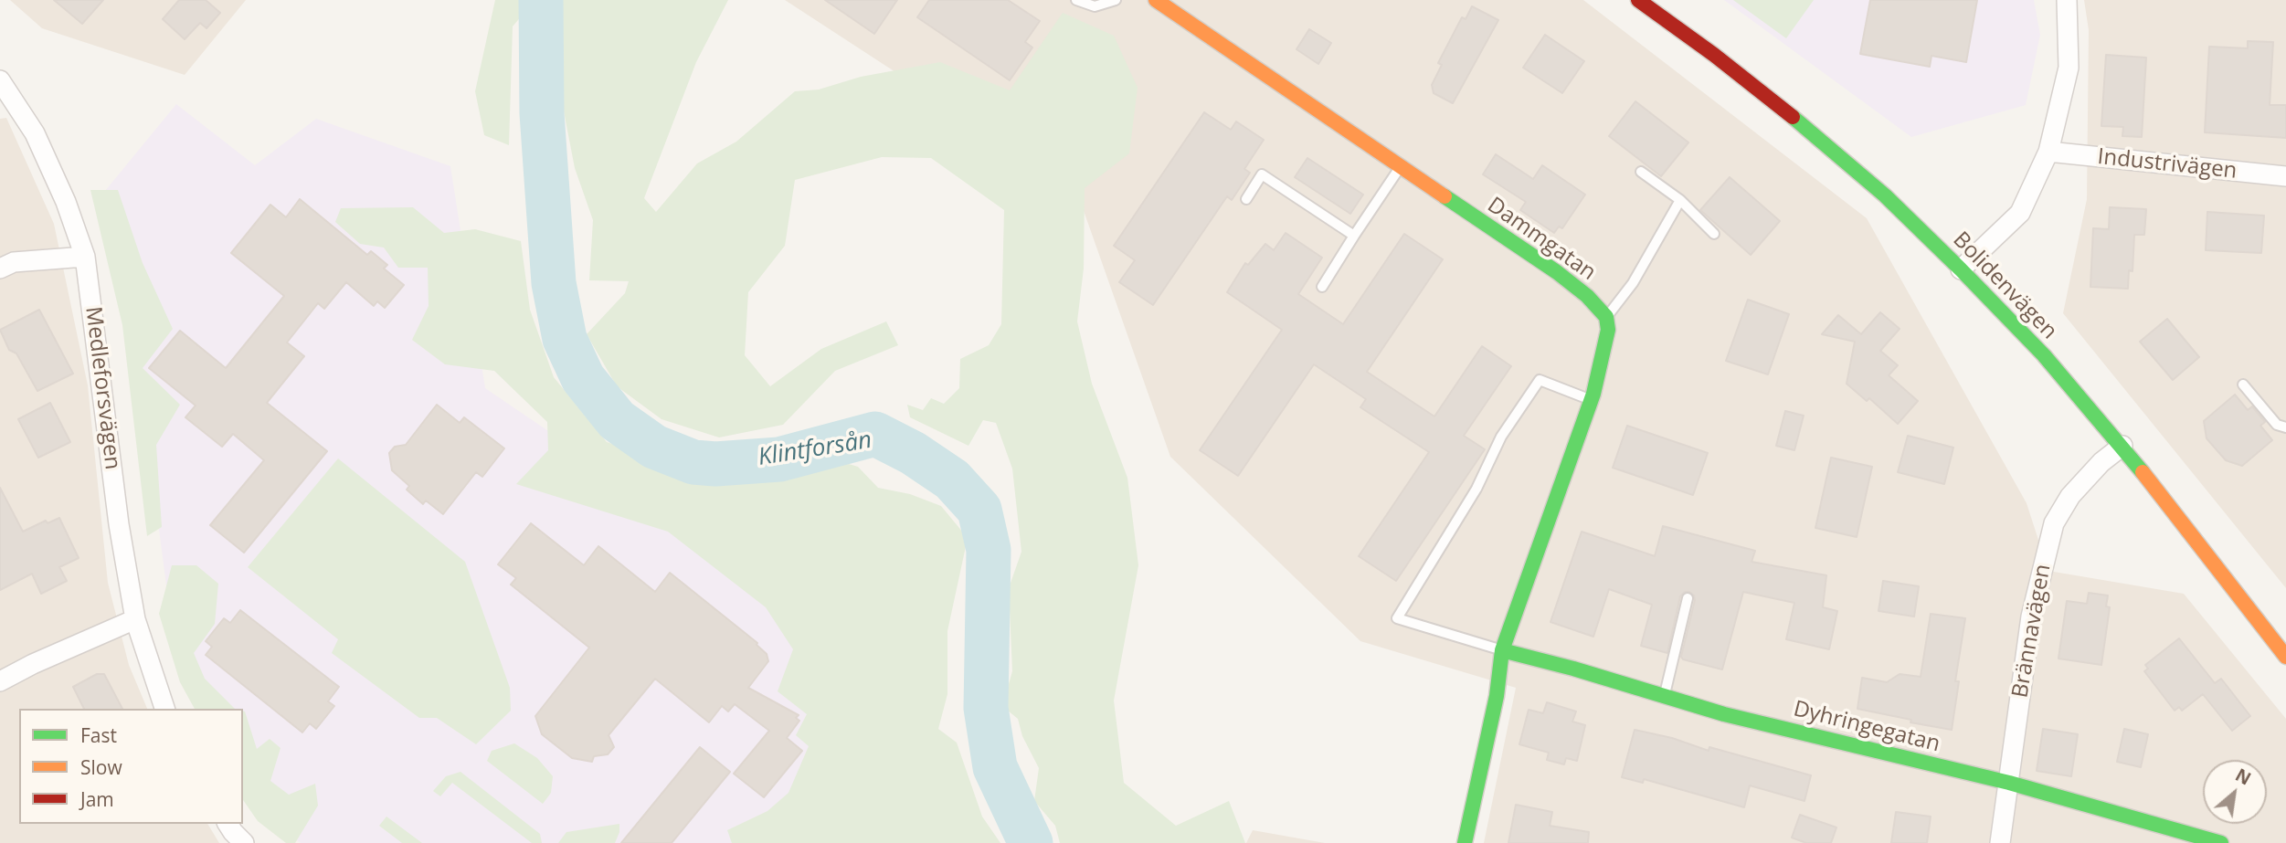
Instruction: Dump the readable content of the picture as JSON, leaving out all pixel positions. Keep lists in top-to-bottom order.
{
  "streets": {
    "street": [
      "Industrivägen",
      "Dammgatan",
      "Bolidenvägen",
      "Medleforsvägen",
      "Brännavägen",
      "Dyhringegatan"
    ]
  },
  "crossings": [
    ["Bolidenvägen", "Brännavägen"],
    ["Brännavägen", "Dyhringegatan"]
  ],
  "water": ["Klintforsån"],
  "legend": ["Fast", "Slow", "Jam"],
  "north": "top right"
}
